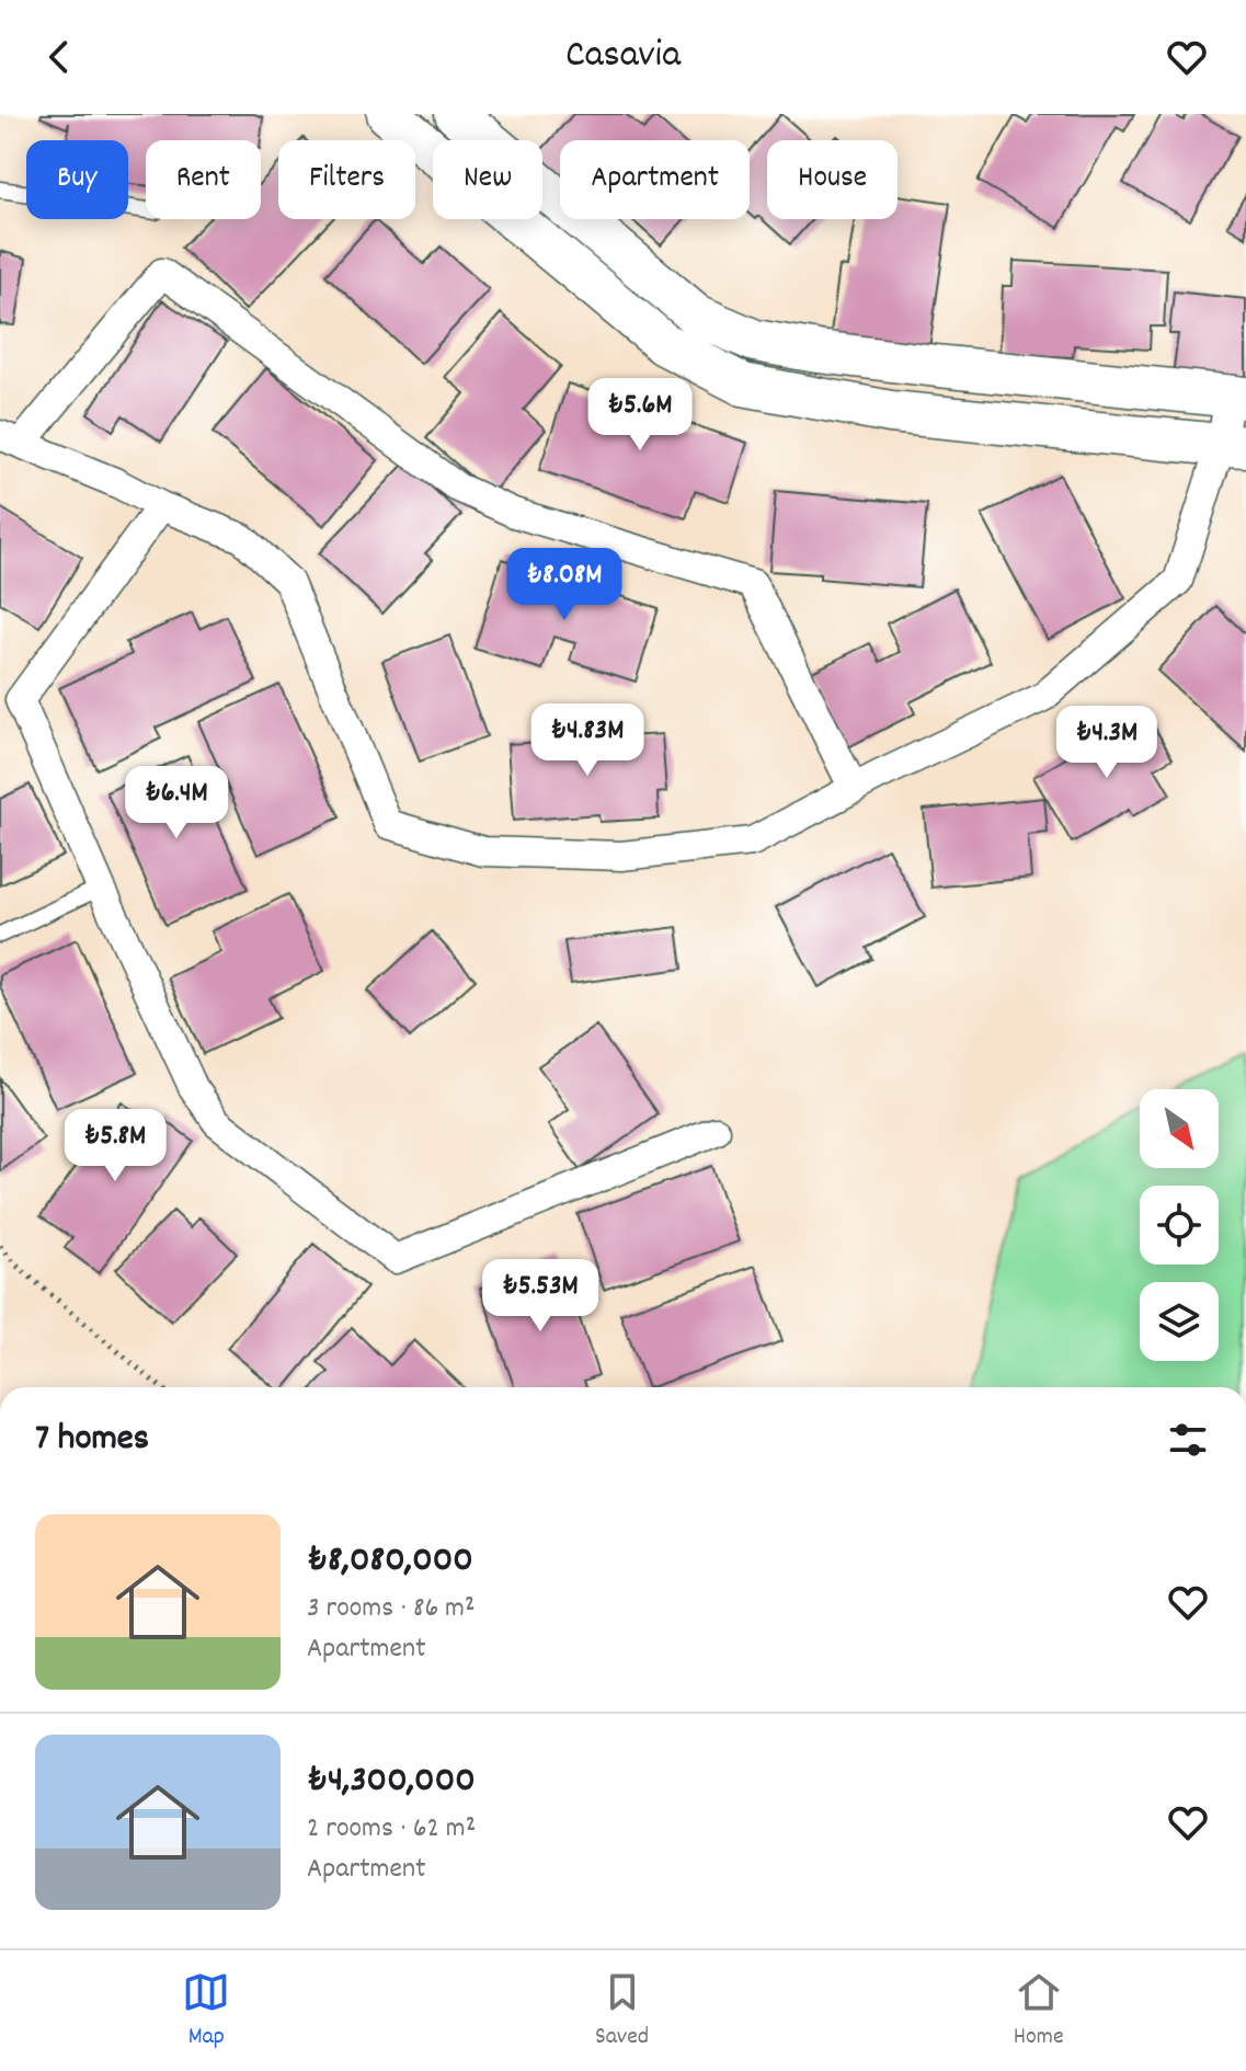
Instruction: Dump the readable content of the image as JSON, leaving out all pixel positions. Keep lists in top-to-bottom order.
{
  "north": "bottom right",
  "page": {
    "header": "Casavia",
    "chip": [
      "Buy",
      "Rent",
      "Filters",
      "New",
      "Apartment",
      "House"
    ],
    "price": [
      "₺5.6M",
      "₺8.08M",
      "₺4.83M",
      "₺4.3M",
      "₺6.4M",
      "₺5.8M",
      "₺5.53M"
    ],
    "heading": "7 homes",
    "list": [
      {
        "name": "₺8,080,000",
        "note": "3 rooms · 86 m² · Apartment"
      },
      {
        "name": "₺4,300,000",
        "note": "2 rooms · 62 m² · Apartment"
      }
    ],
    "tabs": ["Map", "Saved", "Home"]
  }
}
